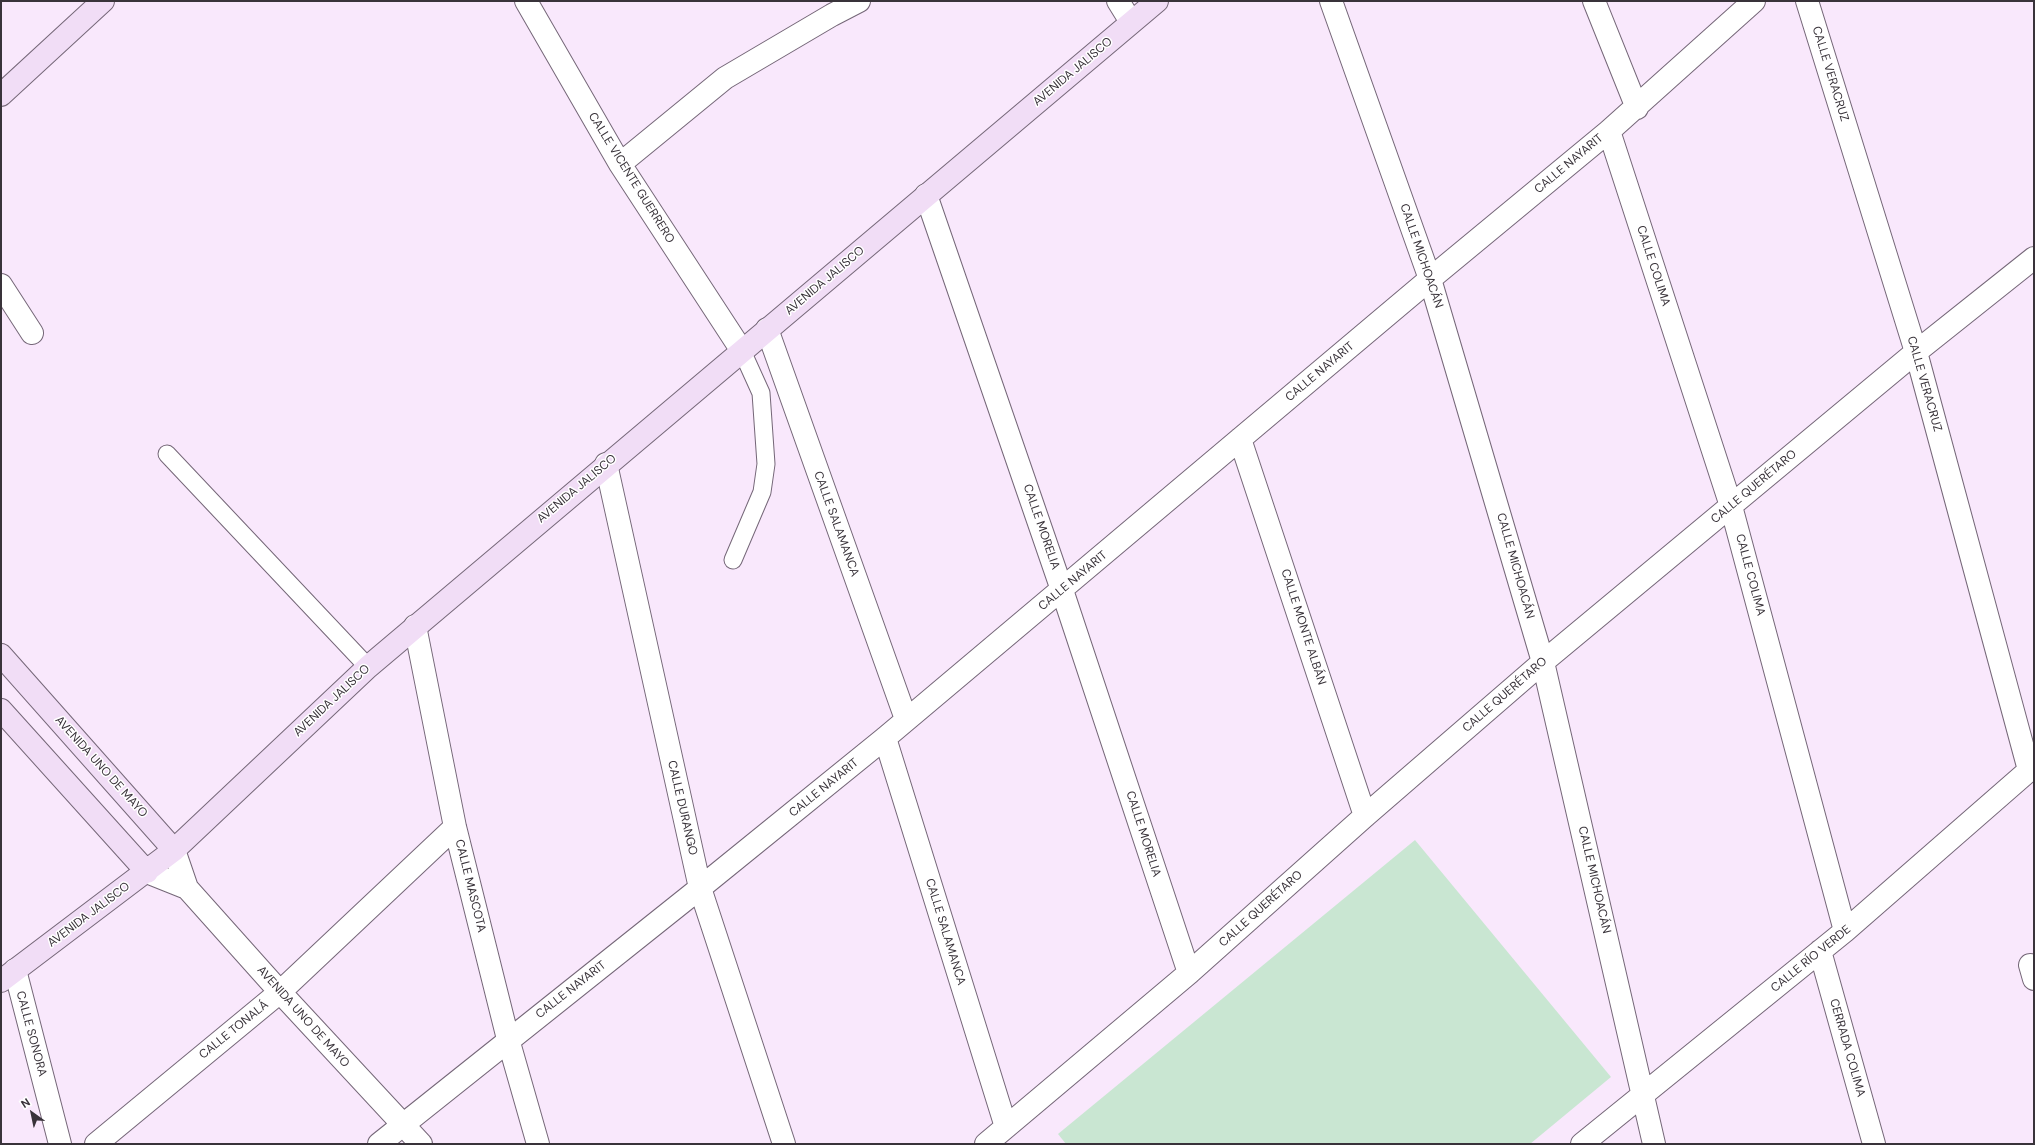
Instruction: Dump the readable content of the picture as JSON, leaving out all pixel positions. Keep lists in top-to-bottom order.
{
  "streets": {
    "main road": ["AVENIDA JALISCO", "AVENIDA UNO DE MAYO"],
    "street": [
      "CALLE VERACRUZ",
      "CALLE NAYARIT",
      "CALLE VICENTE GUERRERO",
      "CALLE MICHOACÁN",
      "CALLE COLIMA",
      "CALLE QUERÉTARO",
      "CALLE SALAMANCA",
      "CALLE MORELIA",
      "CALLE MONTE ALBÁN",
      "CALLE DURANGO",
      "CALLE MASCOTA",
      "CALLE RÍO VERDE",
      "CALLE TONALÁ",
      "CALLE SONORA",
      "CERRADA COLIMA"
    ]
  },
  "crossings": [
    ["AVENIDA JALISCO", "CALLE VICENTE GUERRERO"],
    ["AVENIDA JALISCO", "CALLE SALAMANCA"],
    ["AVENIDA JALISCO", "CALLE MORELIA"],
    ["AVENIDA JALISCO", "AVENIDA UNO DE MAYO"],
    ["AVENIDA JALISCO", "CALLE DURANGO"],
    ["AVENIDA JALISCO", "CALLE MASCOTA"],
    ["AVENIDA JALISCO", "CALLE SONORA"],
    ["CALLE VERACRUZ", "CALLE QUERÉTARO"],
    ["CALLE VERACRUZ", "CALLE RÍO VERDE"],
    ["CALLE NAYARIT", "CALLE MICHOACÁN"],
    ["CALLE NAYARIT", "CALLE COLIMA"],
    ["CALLE NAYARIT", "CALLE SALAMANCA"],
    ["CALLE NAYARIT", "CALLE MORELIA"],
    ["CALLE NAYARIT", "CALLE MONTE ALBÁN"],
    ["CALLE NAYARIT", "AVENIDA UNO DE MAYO"],
    ["CALLE NAYARIT", "CALLE DURANGO"],
    ["CALLE NAYARIT", "CALLE MASCOTA"],
    ["CALLE MICHOACÁN", "CALLE QUERÉTARO"],
    ["CALLE MICHOACÁN", "CALLE RÍO VERDE"],
    ["CALLE COLIMA", "CALLE QUERÉTARO"],
    ["CALLE COLIMA", "CALLE RÍO VERDE"],
    ["CALLE QUERÉTARO", "CALLE SALAMANCA"],
    ["CALLE QUERÉTARO", "CALLE MORELIA"],
    ["CALLE QUERÉTARO", "CALLE MONTE ALBÁN"],
    ["AVENIDA UNO DE MAYO", "CALLE TONALÁ"],
    ["CALLE MASCOTA", "CALLE TONALÁ"],
    ["CALLE RÍO VERDE", "CERRADA COLIMA"]
  ],
  "north": "top left"
}
